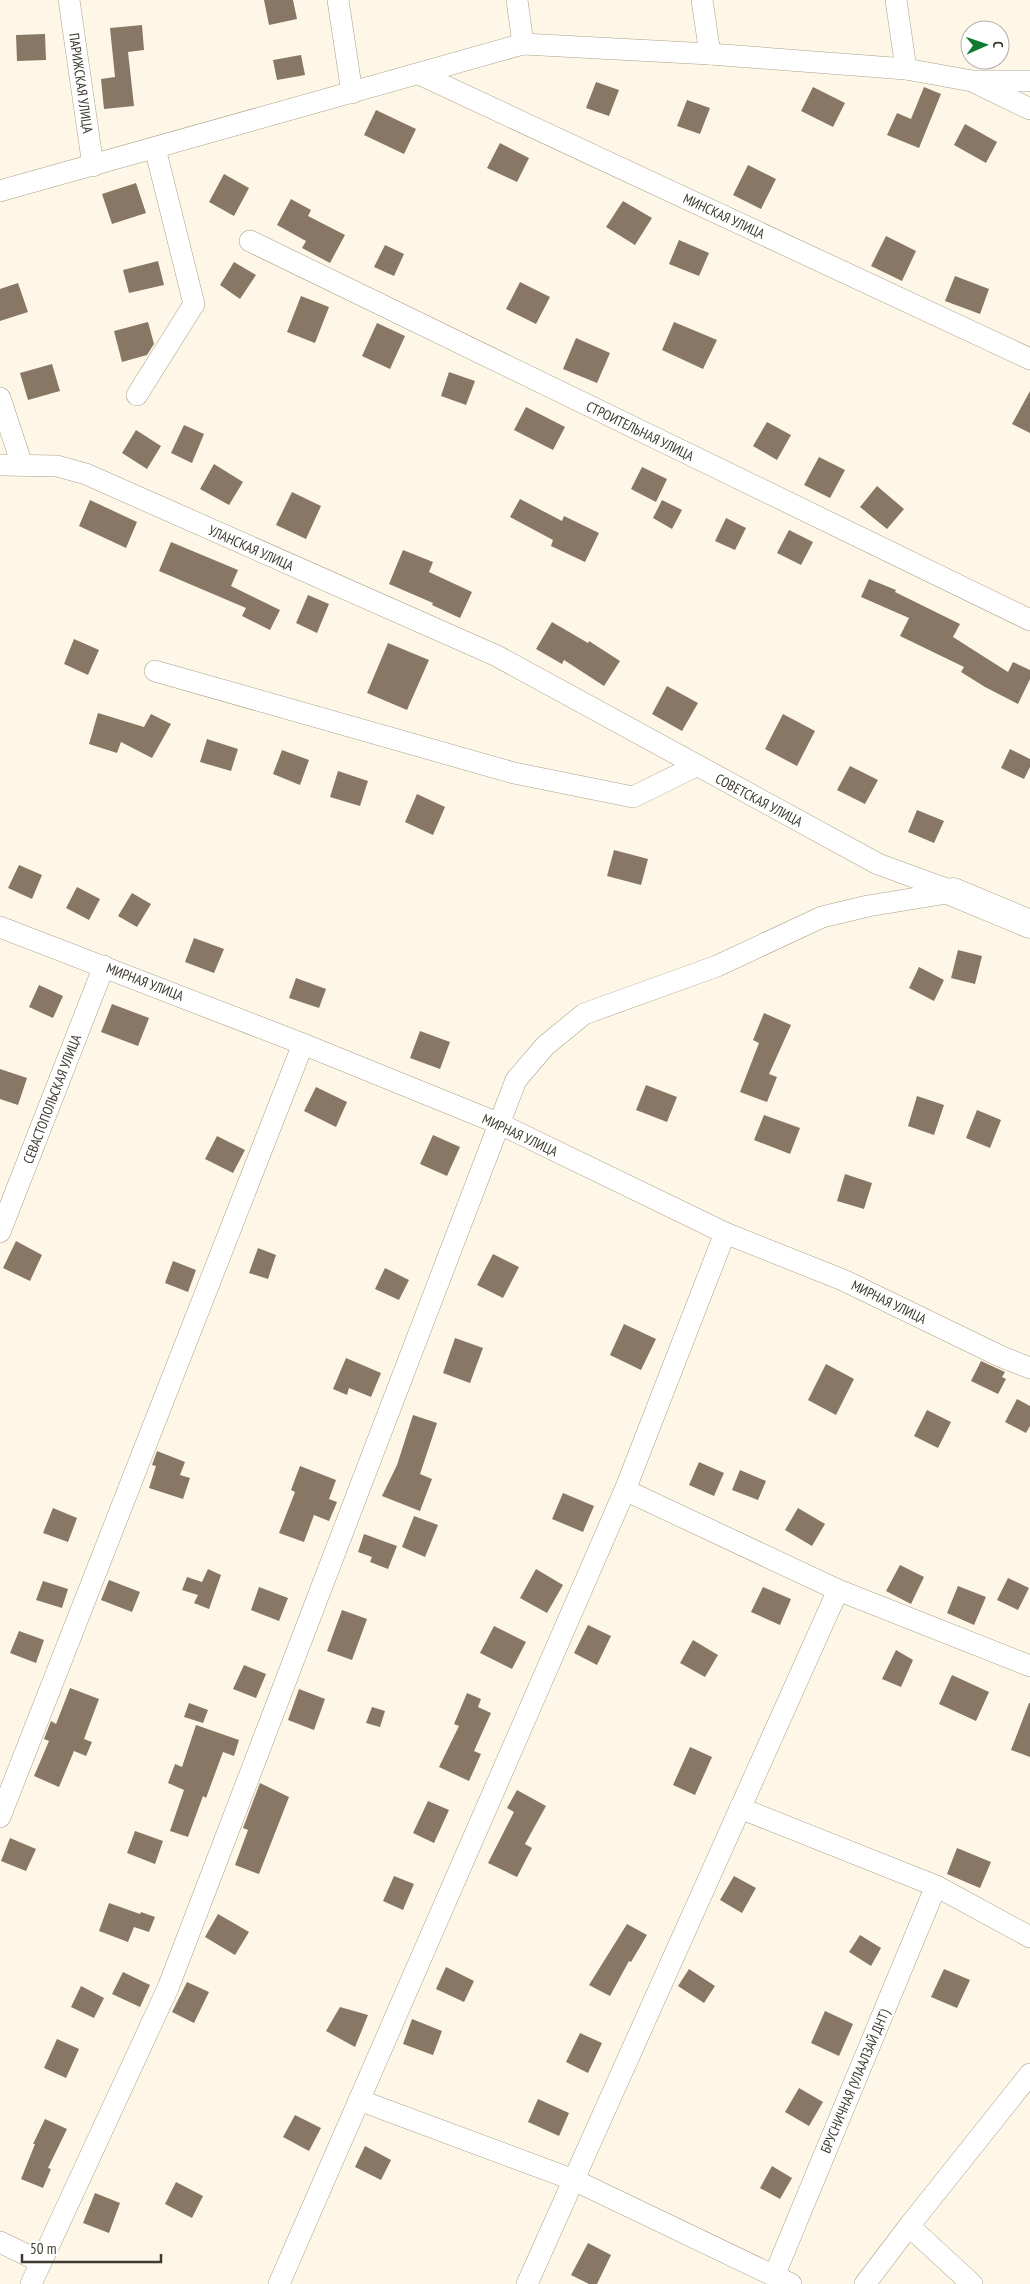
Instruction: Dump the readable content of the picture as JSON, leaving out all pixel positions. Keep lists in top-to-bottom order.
{
  "streets": {
    "main road": ["СОВЕТСКАЯ УЛИЦА"],
    "street": [
      "ПАРИЖСКАЯ УЛИЦА",
      "МИНСКАЯ УЛИЦА",
      "СТРОИТЕЛЬНАЯ УЛИЦА",
      "УЛАНСКАЯ УЛИЦА",
      "МИРНАЯ УЛИЦА",
      "СЕВАСТОПОЛЬСКАЯ УЛИЦА",
      "БРУСНИЧНАЯ (УЛААЛЗАЙ ДНТ)"
    ]
  },
  "crossings": [
    ["УЛАНСКАЯ УЛИЦА", "СОВЕТСКАЯ УЛИЦА"],
    ["МИРНАЯ УЛИЦА", "СЕВАСТОПОЛЬСКАЯ УЛИЦА"]
  ],
  "scale_bar": "50 m",
  "north": "right"
}
